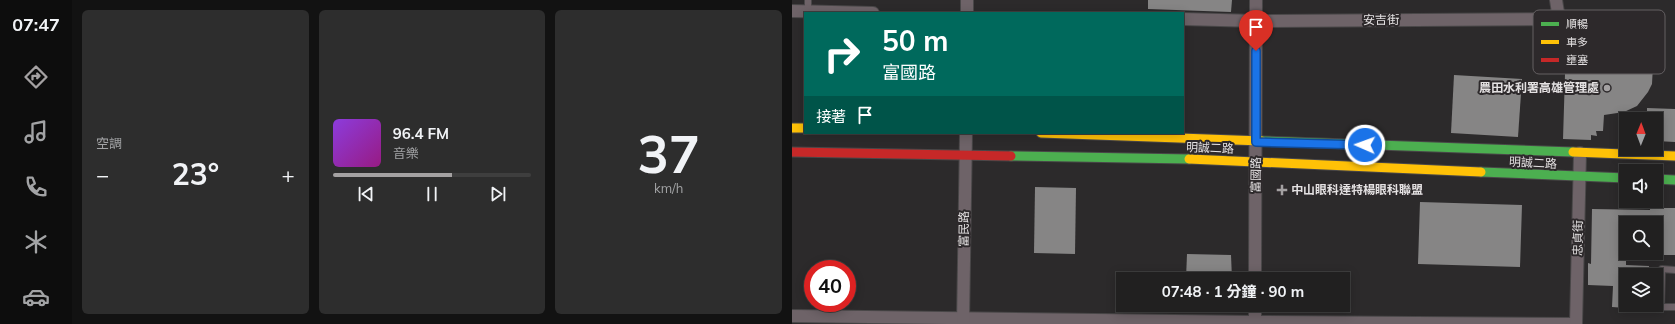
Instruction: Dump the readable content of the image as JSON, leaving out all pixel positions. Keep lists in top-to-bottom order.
{
  "streets": {
    "street": [
      "安吉街",
      "明誠二路",
      "富國路",
      "富民路",
      "忠貞街"
    ]
  },
  "crossings": [
    ["安吉街", "富國路"],
    ["明誠二路", "富國路"],
    ["明誠二路", "富民路"],
    ["明誠二路", "忠貞街"]
  ],
  "places": {
    "other": ["農田水利署高雄管理處"],
    "health": ["中山眼科達特楊眼科聯盟"]
  },
  "legend": ["順暢", "車多", "壅塞"],
  "north": "top",
  "page": {
    "tabs": "07:47",
    "tile": [
      "空調",
      ["37", "km/h"]
    ],
    "turn": ["50 m", "富國路"],
    "then": "接著",
    "song": ["96.4 FM", "音樂"],
    "heat": ["−", "23°", "+"],
    "limit": "40",
    "trip": "07:48 · 1 分鐘 · 90 m"
  }
}
